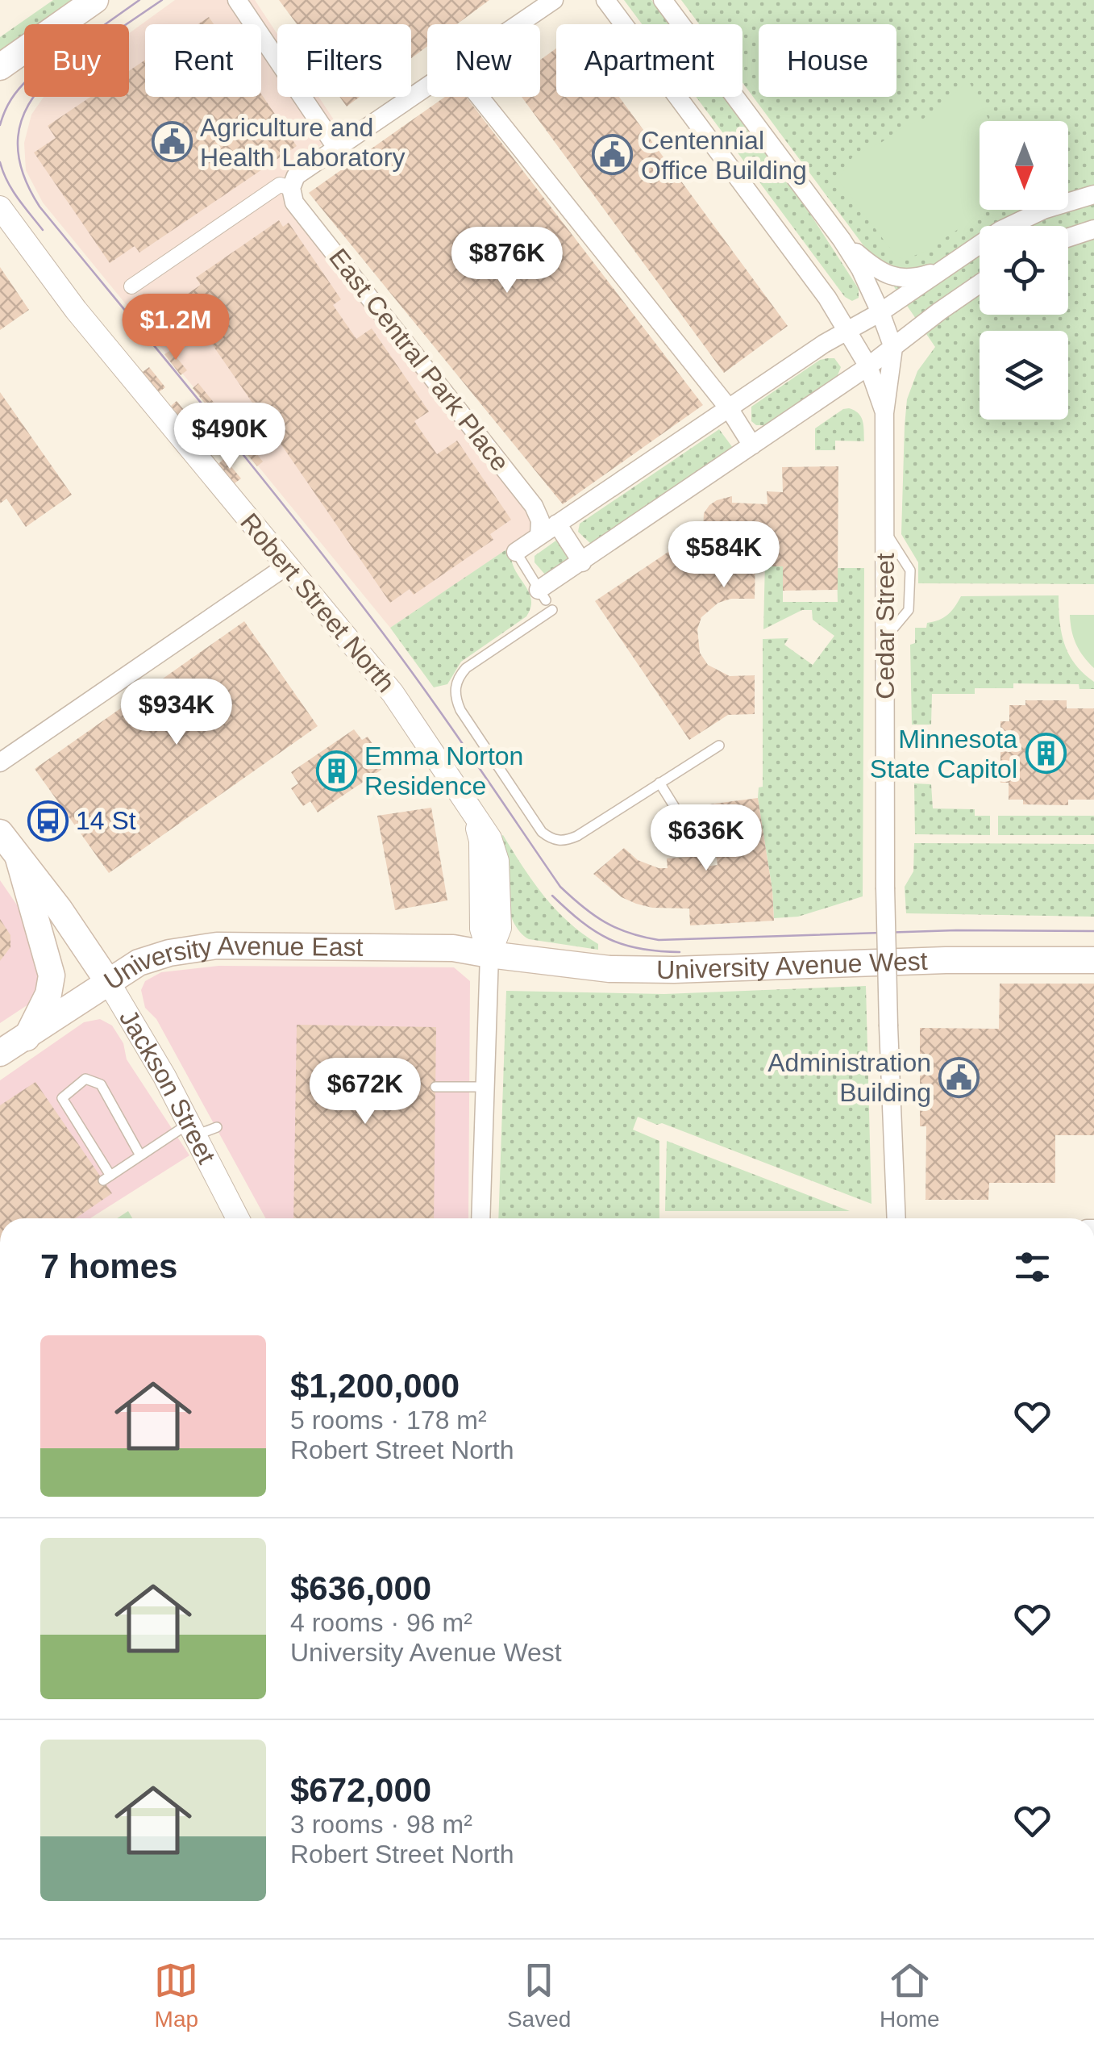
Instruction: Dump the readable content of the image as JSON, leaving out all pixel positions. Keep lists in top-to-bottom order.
{
  "streets": {
    "main road": ["University Avenue West", "University Avenue East", "Jackson Street"],
    "street": ["East Central Park Place", "Robert Street North", "Cedar Street"]
  },
  "crossings": [
    ["Robert Street North", "University Avenue West"],
    ["Robert Street North", "University Avenue East"],
    ["University Avenue West", "University Avenue East"],
    ["University Avenue East", "Jackson Street"]
  ],
  "places": {
    "public building": ["Agriculture and Health Laboratory", "Centennial Office Building", "Administration Building"],
    "building": ["Minnesota State Capitol", "Emma Norton Residence"],
    "bus stop": ["14 St"]
  },
  "north": "bottom",
  "page": {
    "chip": [
      "Buy",
      "Rent",
      "Filters",
      "New",
      "Apartment",
      "House"
    ],
    "price": [
      "$876K",
      "$1.2M",
      "$490K",
      "$584K",
      "$934K",
      "$636K",
      "$672K"
    ],
    "heading": "7 homes",
    "list": [
      {
        "name": "$1,200,000",
        "note": "5 rooms · 178 m² · Robert Street North"
      },
      {
        "name": "$636,000",
        "note": "4 rooms · 96 m² · University Avenue West"
      },
      {
        "name": "$672,000",
        "note": "3 rooms · 98 m² · Robert Street North"
      }
    ],
    "tabs": ["Map", "Saved", "Home"]
  }
}
